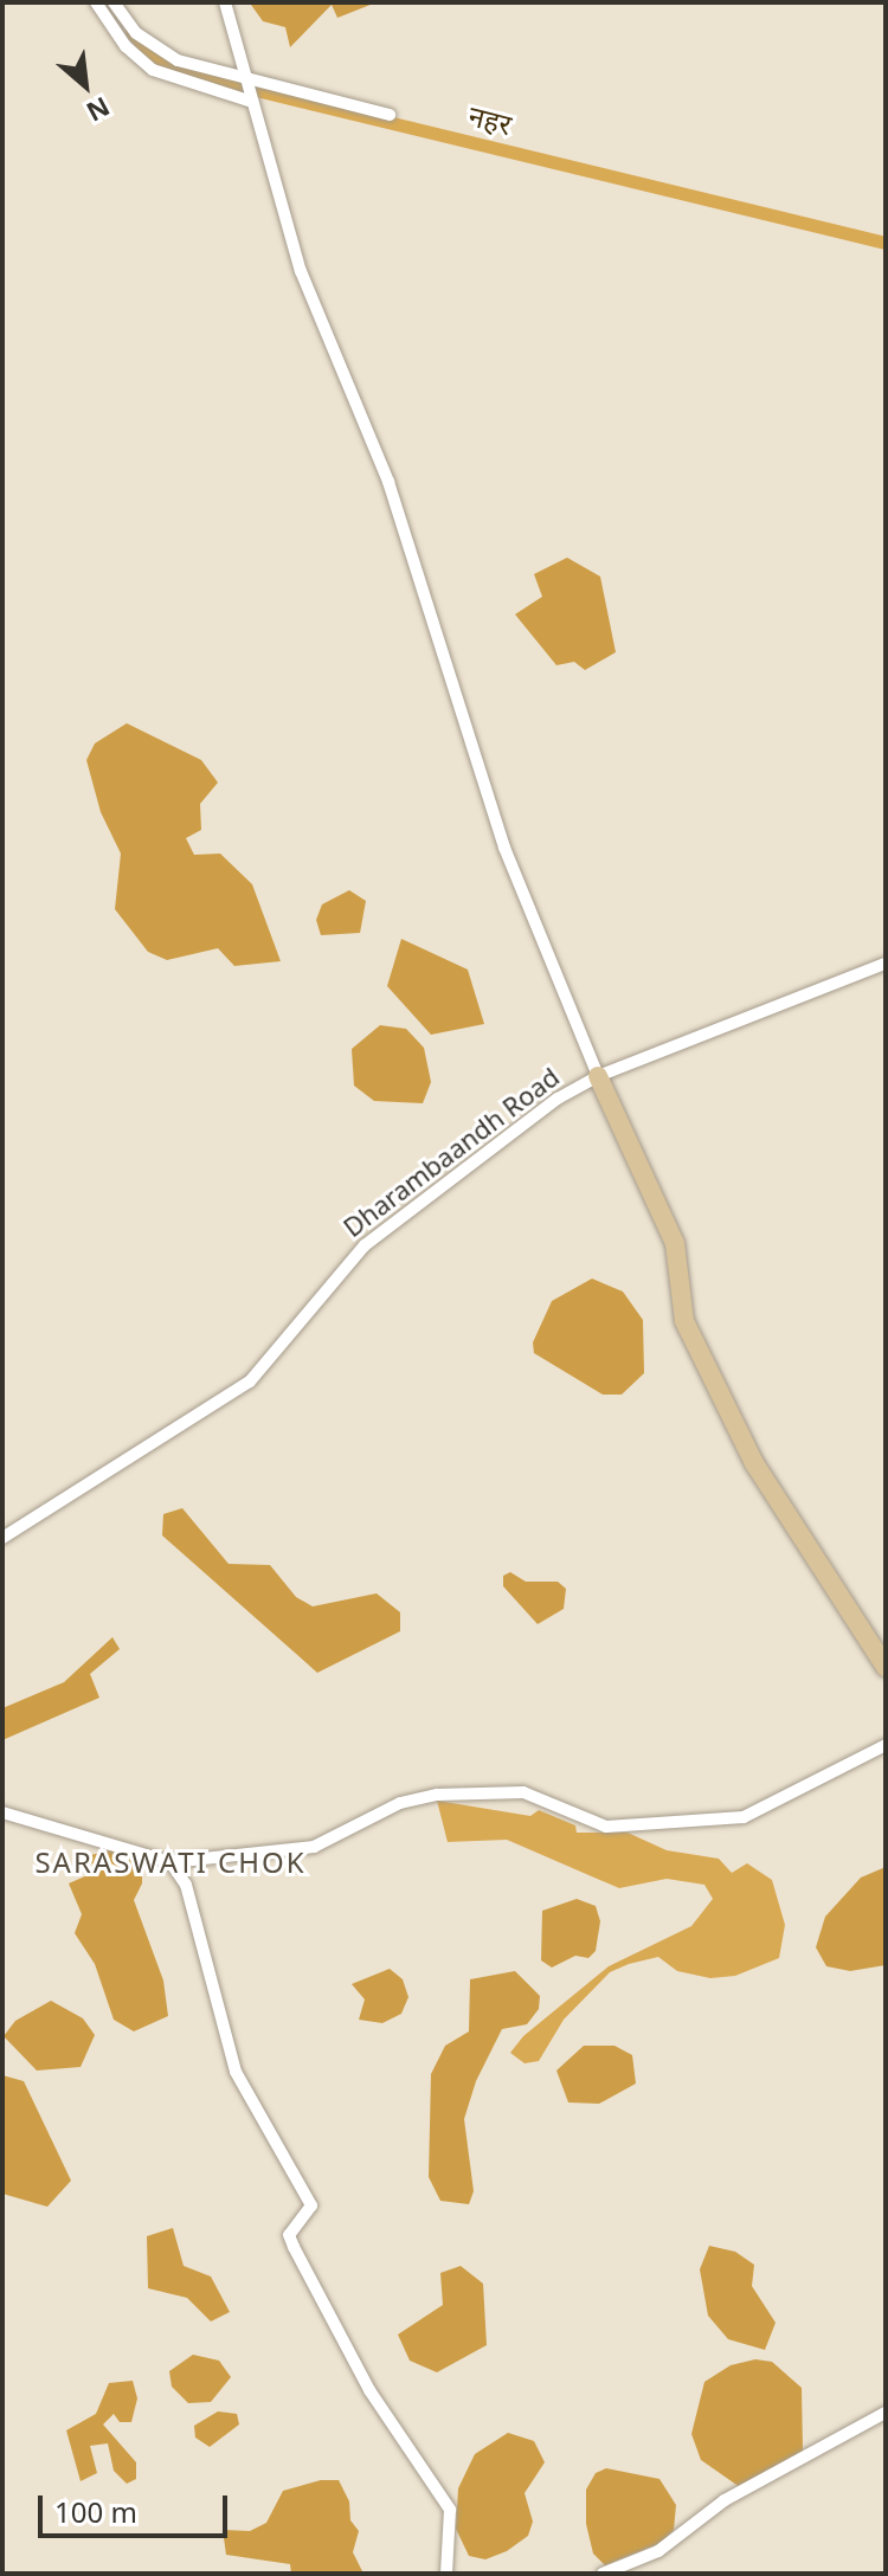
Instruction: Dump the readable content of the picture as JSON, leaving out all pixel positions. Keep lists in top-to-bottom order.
{
  "streets": {
    "main road": ["Dharambaandh Road"]
  },
  "districts": ["SARASWATI CHOK"],
  "water": ["नहर"],
  "scale_bar": "100 m",
  "north": "bottom right"
}
